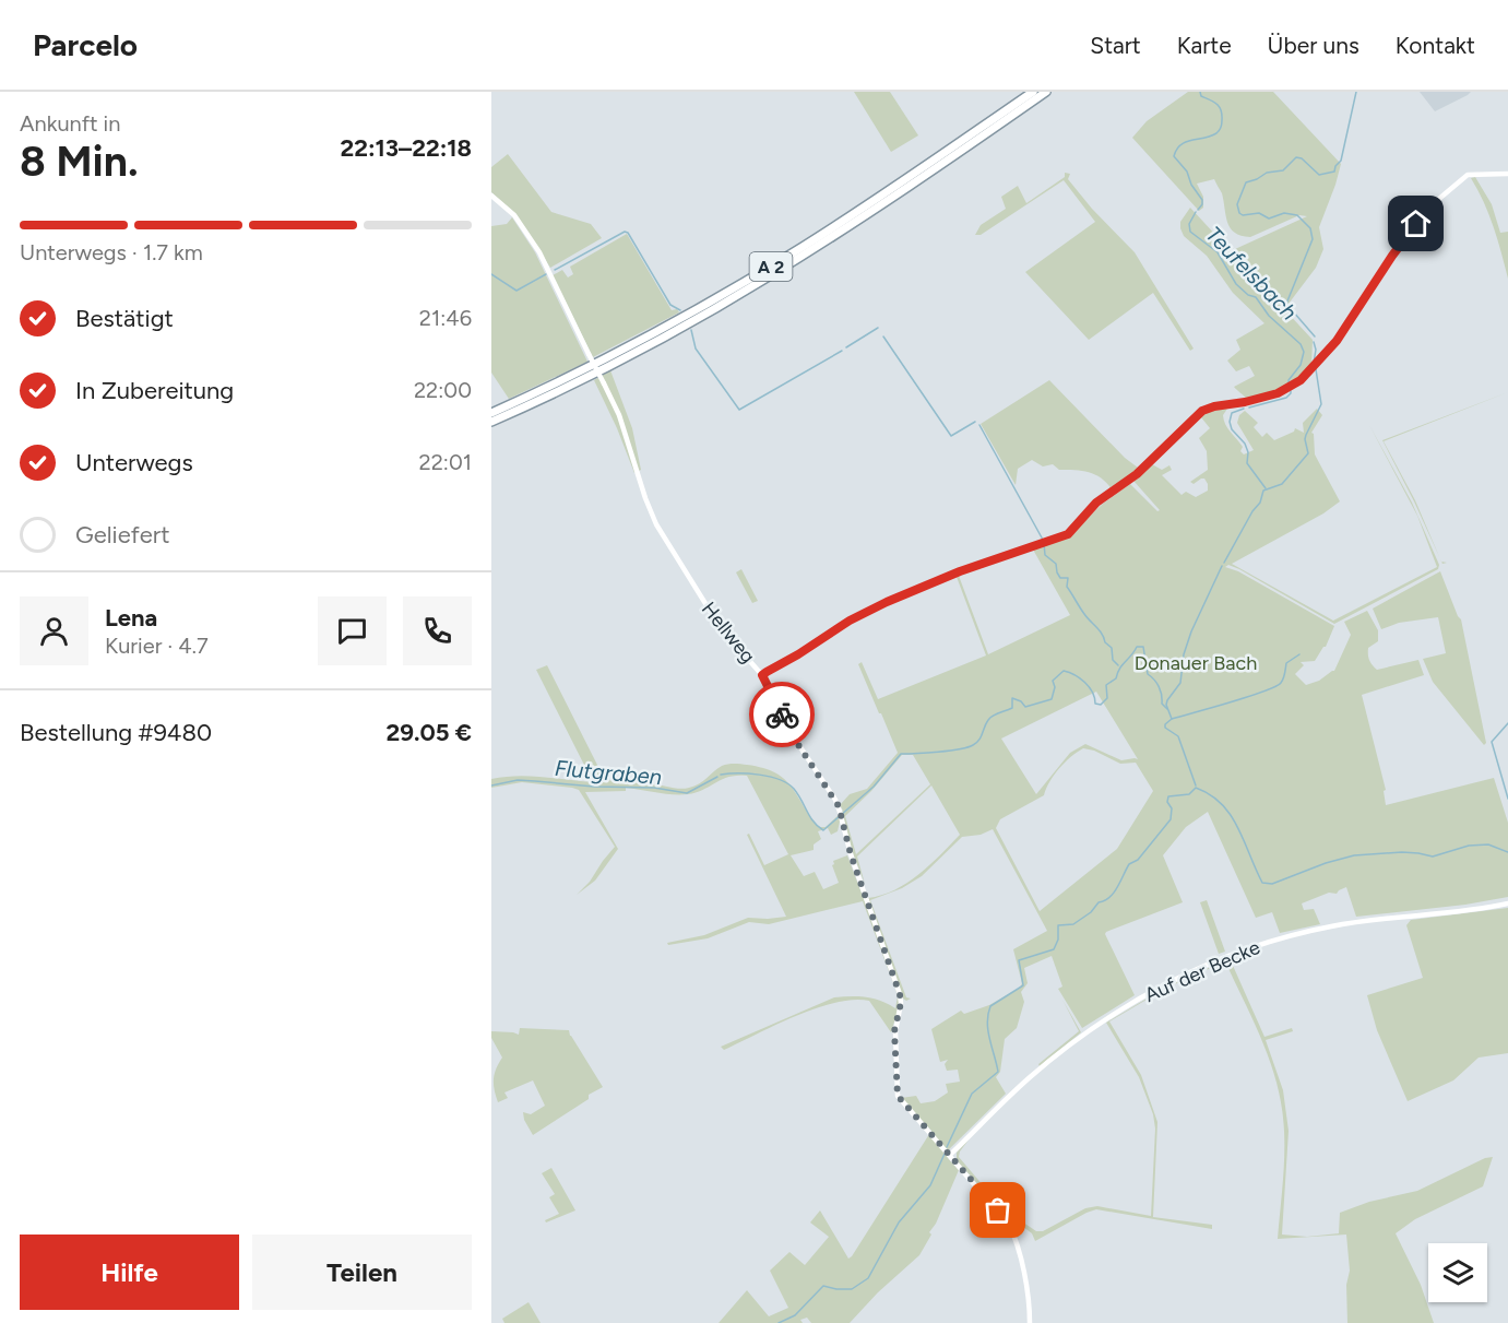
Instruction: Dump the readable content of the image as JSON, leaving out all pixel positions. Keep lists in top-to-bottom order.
{
  "streets": {
    "highway": ["A 2"],
    "street": ["Hellweg", "Auf der Becke"]
  },
  "crossings": [
    ["Hellweg", "Auf der Becke"]
  ],
  "water": ["Teufelsbach", "Flutgraben"],
  "parks": ["Donauer Bach"],
  "page": {
    "header": "Parcelo",
    "nav": [
      "Start",
      "Karte",
      "Über uns",
      "Kontakt"
    ],
    "heading": ["8 Min.", "Ankunft in", "22:13–22:18"],
    "panel": [
      "Lena",
      "Kurier · 4.7",
      "Bestellung #9480",
      "29.05 €"
    ],
    "bar": "Unterwegs · 1.7 km",
    "list": [
      ["Bestätigt", "21:46"],
      ["In Zubereitung", "22:00"],
      ["Unterwegs", "22:01"],
      "Geliefert"
    ],
    "buttons": ["Hilfe", "Teilen"]
  }
}
